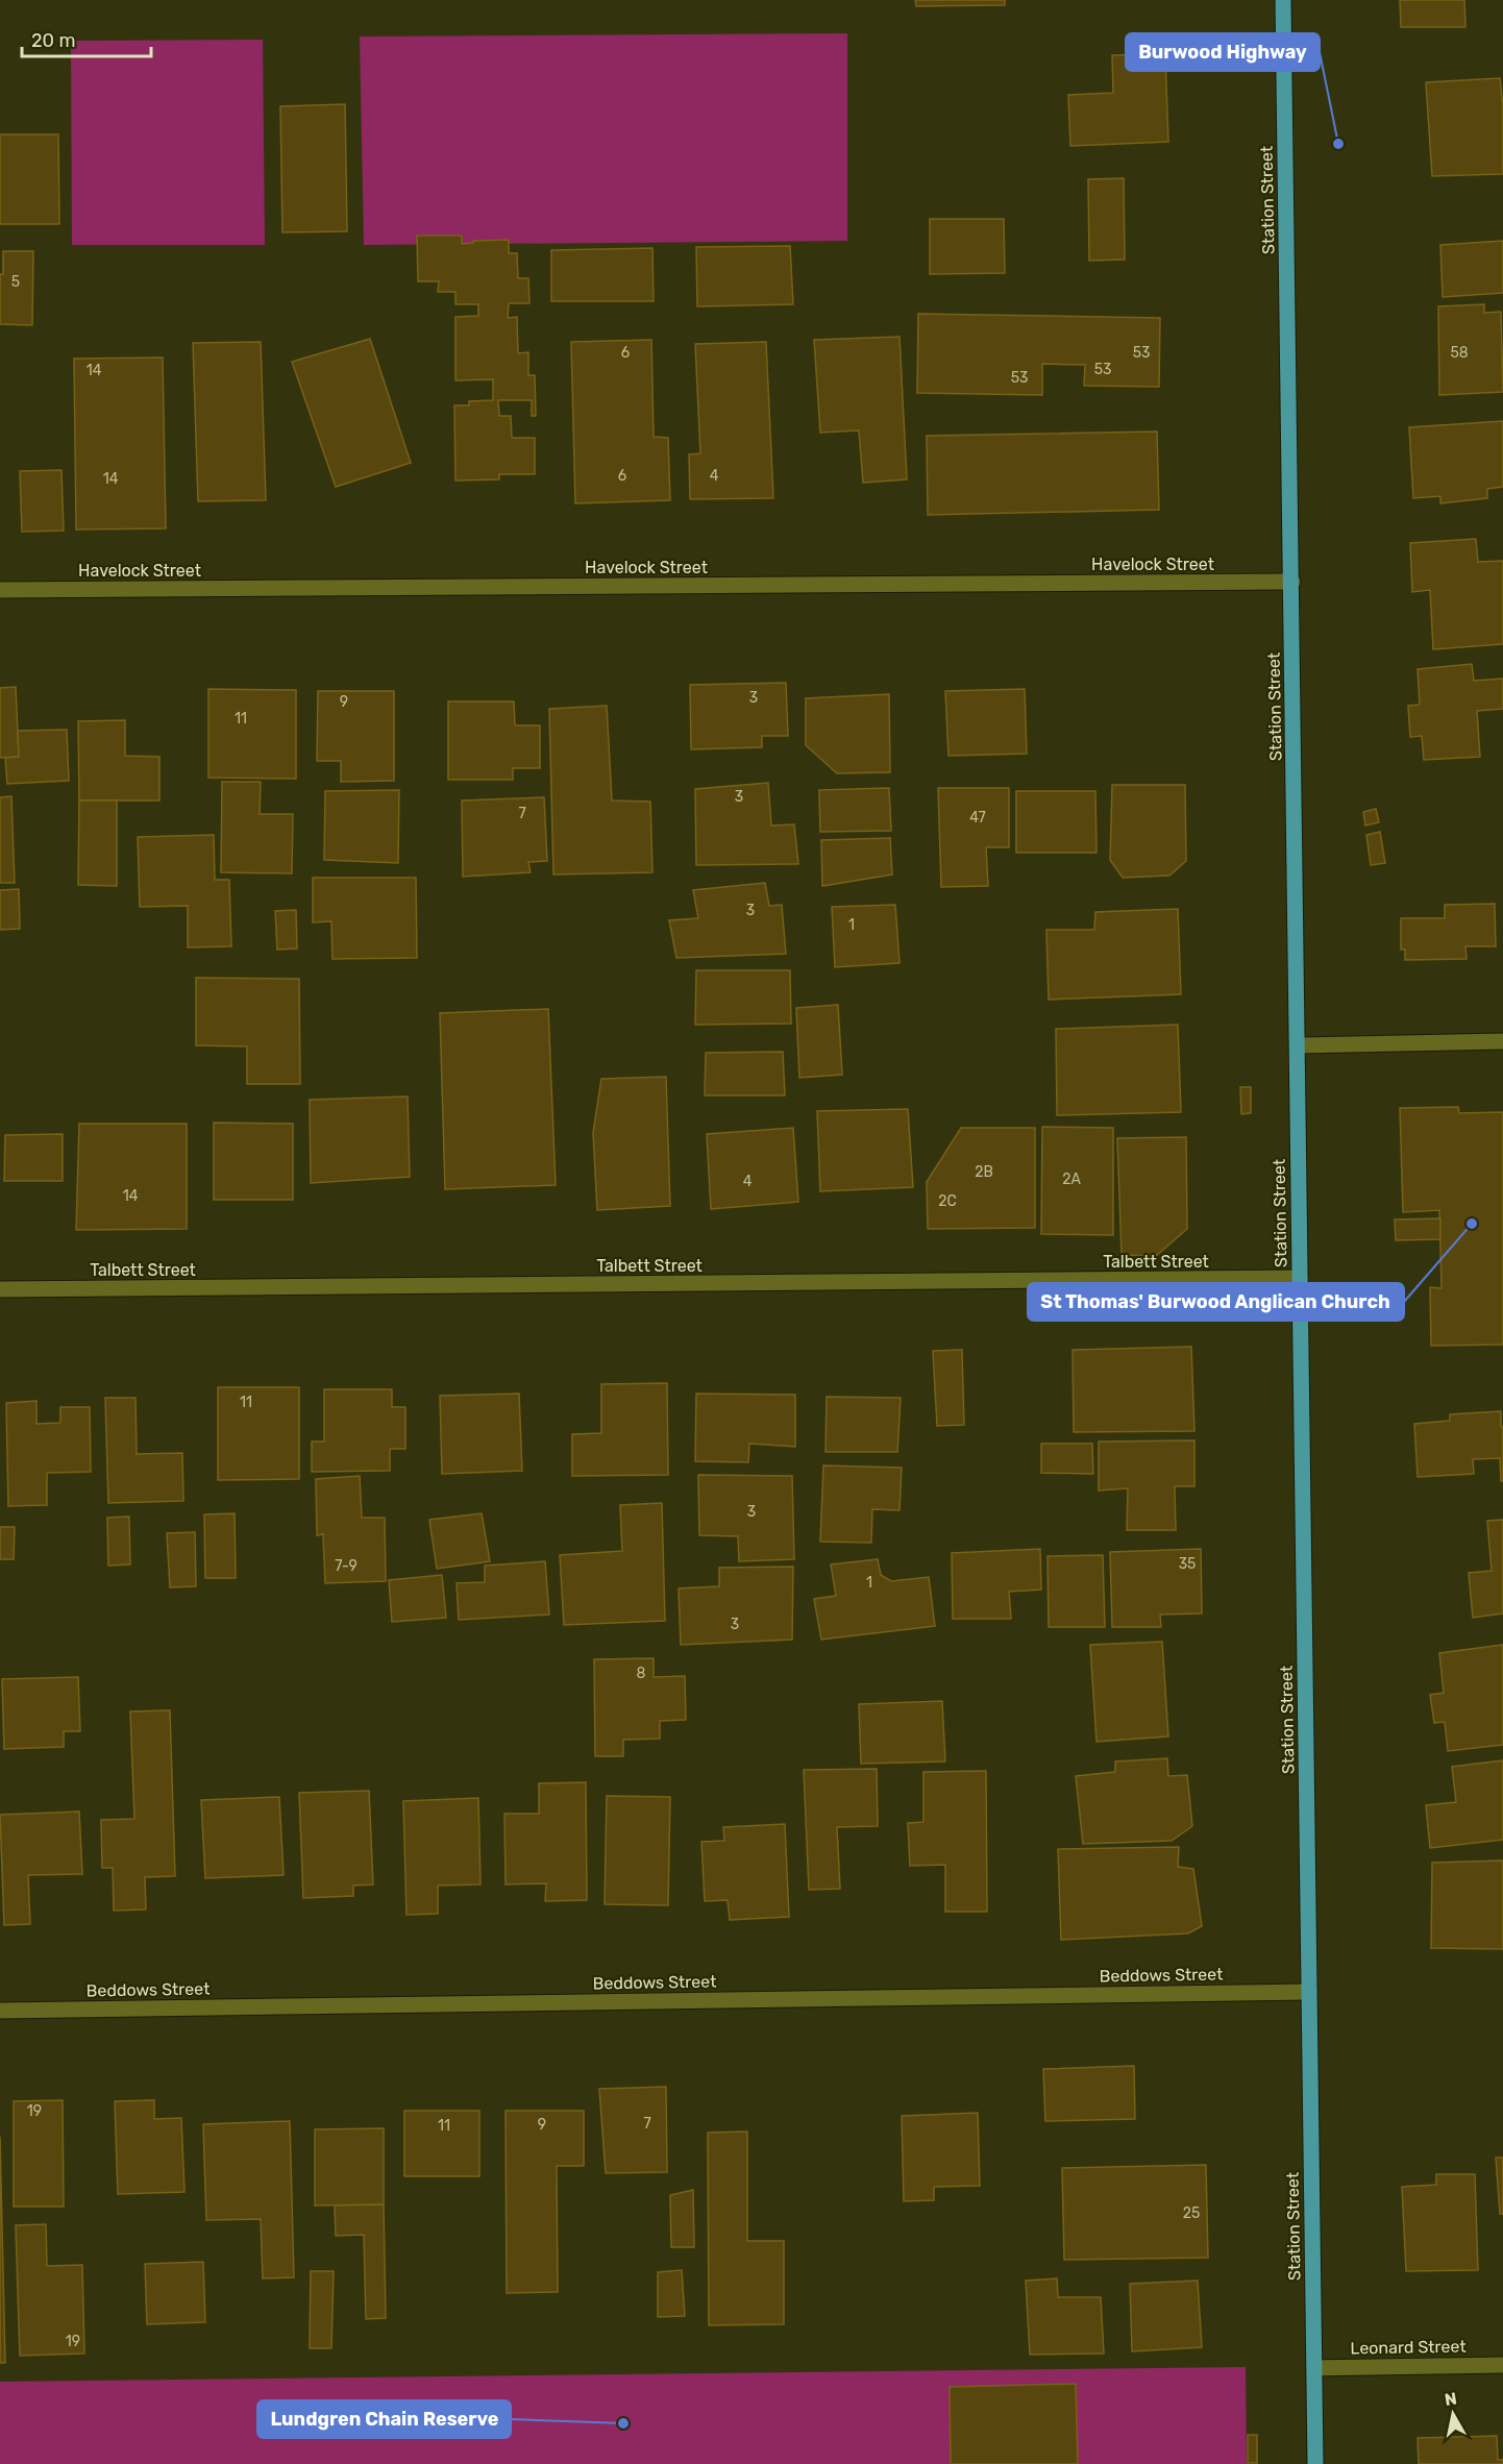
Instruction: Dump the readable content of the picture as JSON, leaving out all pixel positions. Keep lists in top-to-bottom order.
{
  "streets": {
    "main road": ["Station Street"],
    "street": [
      "Havelock Street",
      "Talbett Street",
      "Beddows Street",
      "Leonard Street"
    ]
  },
  "crossings": [
    ["Station Street", "Havelock Street"],
    ["Station Street", "Talbett Street"],
    ["Station Street", "Beddows Street"],
    ["Station Street", "Leonard Street"]
  ],
  "places": ["Burwood Highway", "St Thomas' Burwood Anglican Church", "Lundgren Chain Reserve"],
  "house_numbers": [
    "5",
    "6",
    "53",
    "58",
    "53",
    "14",
    "53",
    "6",
    "4",
    "14",
    "3",
    "9",
    "11",
    "3",
    "7",
    "47",
    "3",
    "1",
    "2B",
    "2A",
    "4",
    "14",
    "2C",
    "11",
    "3",
    "35",
    "7-9",
    "1",
    "3",
    "8",
    "19",
    "7",
    "9",
    "11",
    "25",
    "19"
  ],
  "scale_bar": "20 m",
  "north": "top"
}
